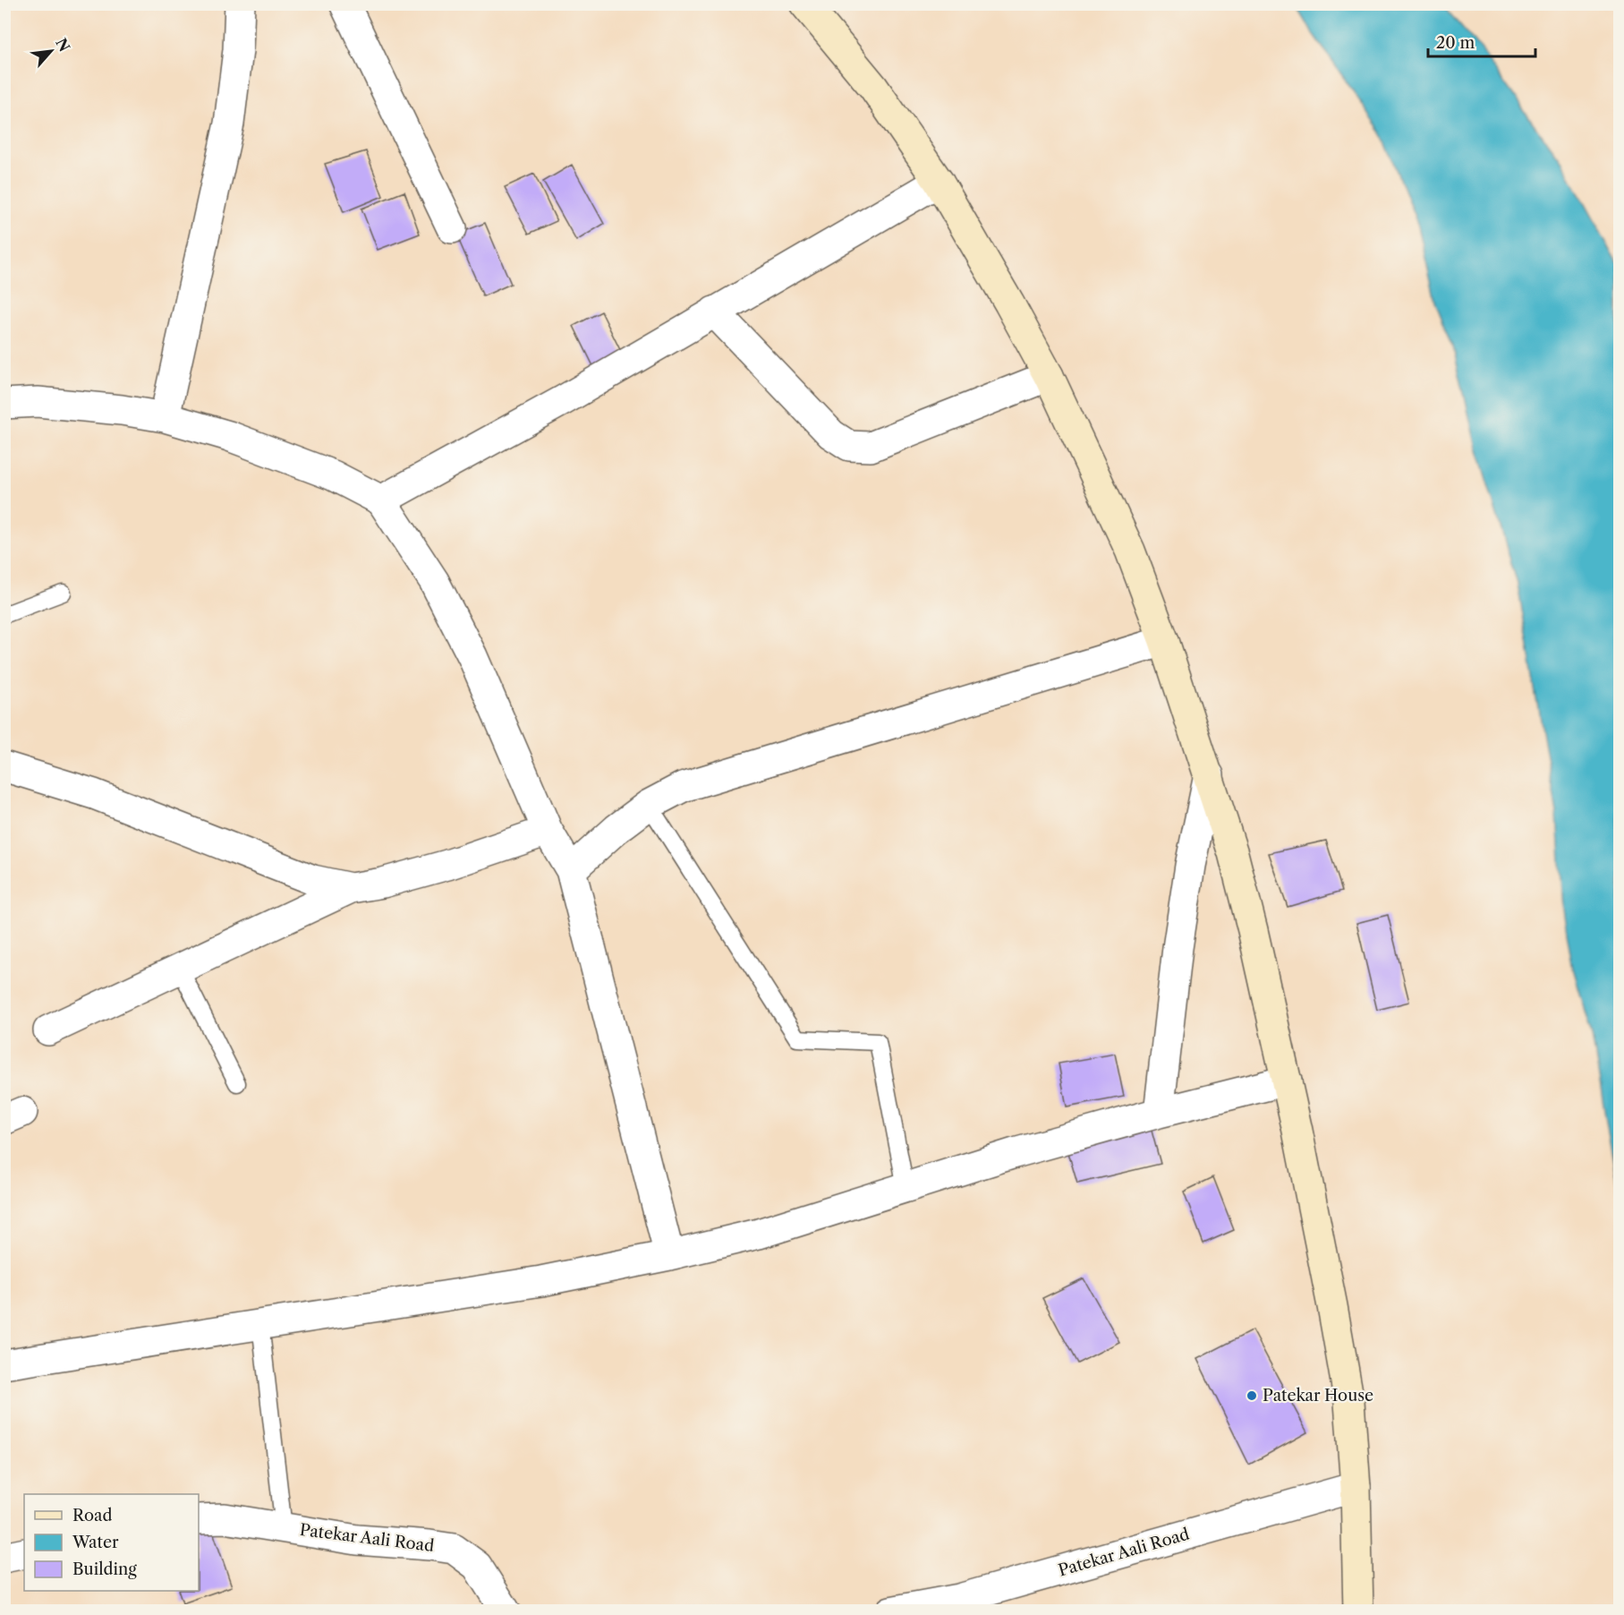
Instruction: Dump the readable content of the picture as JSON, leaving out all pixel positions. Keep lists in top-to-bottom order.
{
  "streets": {
    "street": ["Patekar Aali Road"]
  },
  "places": ["Patekar House"],
  "legend": ["Road", "Water", "Building"],
  "scale_bar": "20 m",
  "north": "top right"
}
